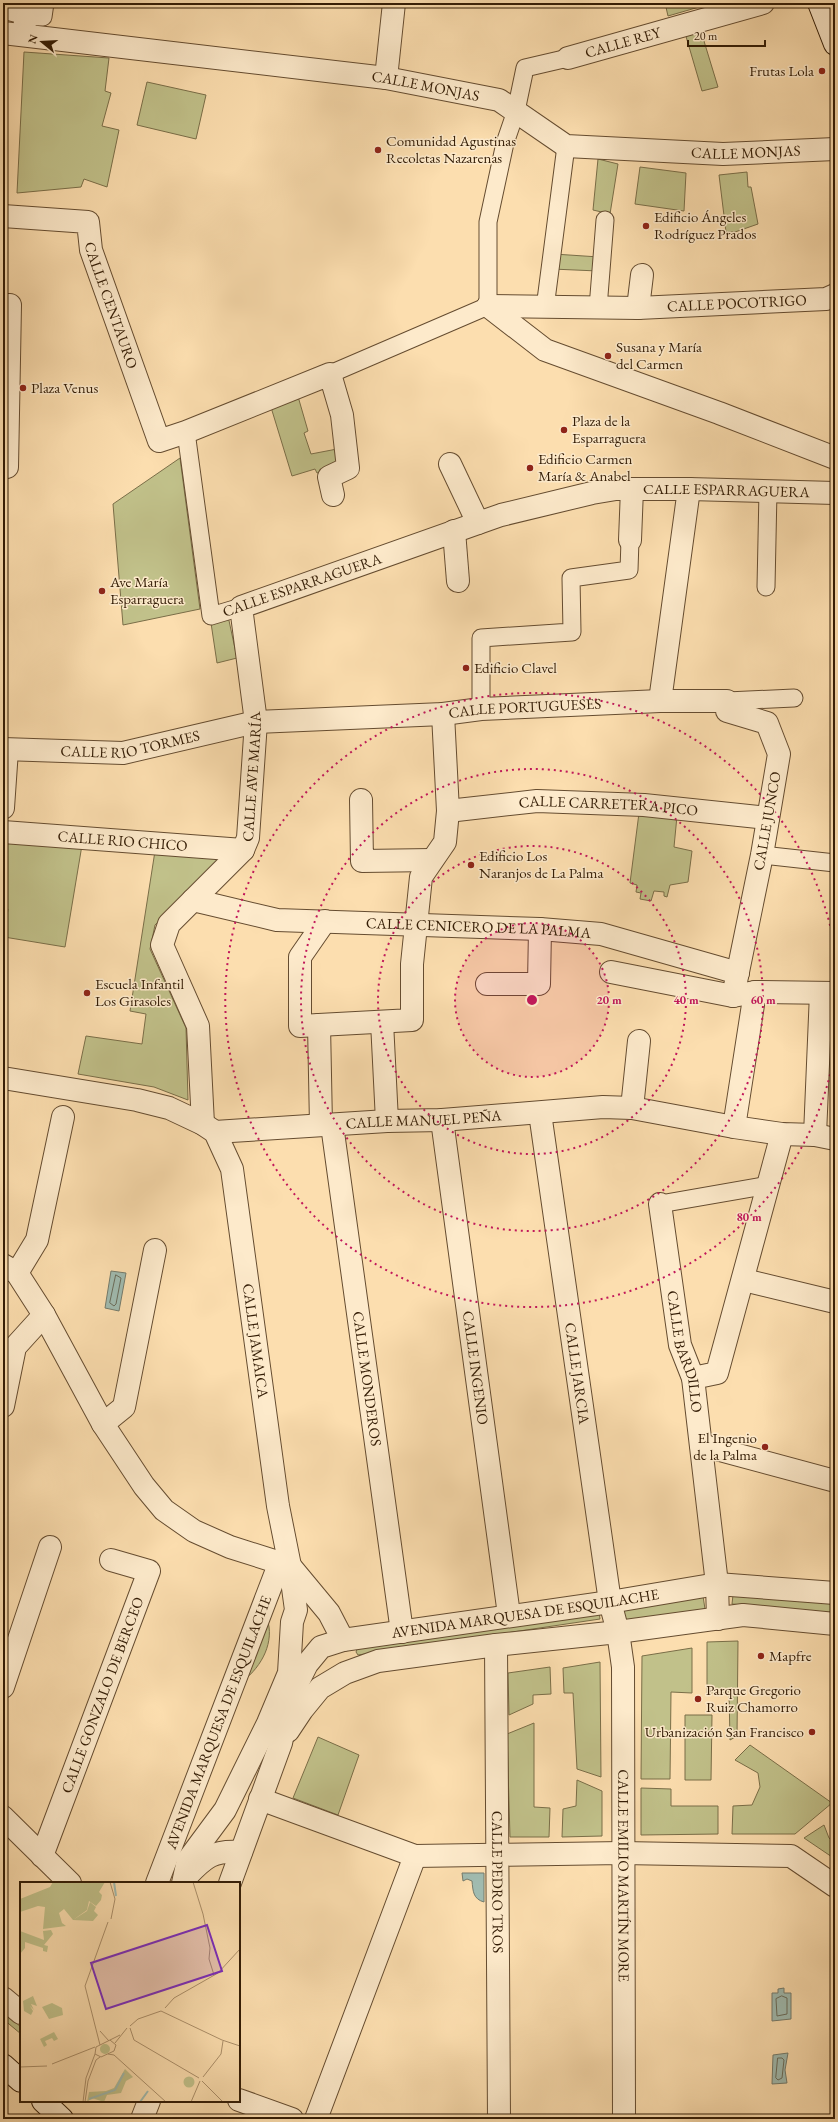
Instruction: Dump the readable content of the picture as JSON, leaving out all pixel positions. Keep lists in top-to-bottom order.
{
  "streets": {
    "street": [
      "CALLE REY",
      "CALLE MONJAS",
      "CALLE POCOTRIGO",
      "CALLE CENTAURO",
      "CALLE ESPARRAGUERA",
      "CALLE PORTUGUESES",
      "CALLE RIO TORMES",
      "CALLE AVE MARÍA",
      "CALLE CARRETERA PICO",
      "CALLE JUNCO",
      "CALLE RIO CHICO",
      "CALLE CENICERO DE LA PALMA",
      "CALLE MANUEL PEÑA",
      "CALLE JAMAICA",
      "CALLE BARDILLO",
      "CALLE INGENIO",
      "CALLE JARCIA",
      "CALLE MONDEROS",
      "AVENIDA MARQUESA DE ESQUILACHE",
      "CALLE GONZALO DE BERCEO",
      "CALLE EMILIO MARTÍN MORE",
      "CALLE PEDRO TROS"
    ]
  },
  "crossings": [
    ["CALLE REY", "CALLE MONJAS"],
    ["CALLE CENTAURO", "CALLE ESPARRAGUERA"],
    ["CALLE ESPARRAGUERA", "CALLE AVE MARÍA"],
    ["CALLE PORTUGUESES", "CALLE RIO TORMES"],
    ["CALLE PORTUGUESES", "CALLE AVE MARÍA"],
    ["CALLE PORTUGUESES", "CALLE JUNCO"],
    ["CALLE RIO TORMES", "CALLE AVE MARÍA"],
    ["CALLE AVE MARÍA", "CALLE RIO CHICO"],
    ["CALLE AVE MARÍA", "CALLE CENICERO DE LA PALMA"],
    ["CALLE AVE MARÍA", "CALLE MANUEL PEÑA"],
    ["CALLE AVE MARÍA", "CALLE JAMAICA"],
    ["CALLE CARRETERA PICO", "CALLE JUNCO"],
    ["CALLE JUNCO", "CALLE CENICERO DE LA PALMA"],
    ["CALLE MANUEL PEÑA", "CALLE JAMAICA"],
    ["CALLE MANUEL PEÑA", "CALLE INGENIO"],
    ["CALLE MANUEL PEÑA", "CALLE JARCIA"],
    ["CALLE MANUEL PEÑA", "CALLE MONDEROS"],
    ["CALLE JAMAICA", "AVENIDA MARQUESA DE ESQUILACHE"],
    ["CALLE BARDILLO", "AVENIDA MARQUESA DE ESQUILACHE"],
    ["CALLE INGENIO", "AVENIDA MARQUESA DE ESQUILACHE"],
    ["CALLE JARCIA", "AVENIDA MARQUESA DE ESQUILACHE"],
    ["CALLE JARCIA", "CALLE EMILIO MARTÍN MORE"],
    ["CALLE MONDEROS", "AVENIDA MARQUESA DE ESQUILACHE"],
    ["AVENIDA MARQUESA DE ESQUILACHE", "CALLE EMILIO MARTÍN MORE"],
    ["AVENIDA MARQUESA DE ESQUILACHE", "CALLE PEDRO TROS"]
  ],
  "places": [
    "Frutas Lola",
    "Comunidad Agustinas Recoletas Nazarenas",
    "Edificio Ángeles Rodríguez Prados",
    "Susana y María del Carmen",
    "Plaza Venus",
    "Plaza de la Esparraguera",
    "Edificio Carmen María & Anabel",
    "Ave María Esparraguera",
    "Edificio Clavel",
    "Edificio Los Naranjos de La Palma",
    "Escuela Infantil Los Girasoles",
    "El Ingenio de la Palma",
    "Mapfre",
    "Parque Gregorio Ruiz Chamorro",
    "Urbanización San Francisco"
  ],
  "scale_bar": "20 m",
  "north": "left",
  "rings": [
    "20 m",
    "40 m",
    "60 m",
    "80 m"
  ]
}
